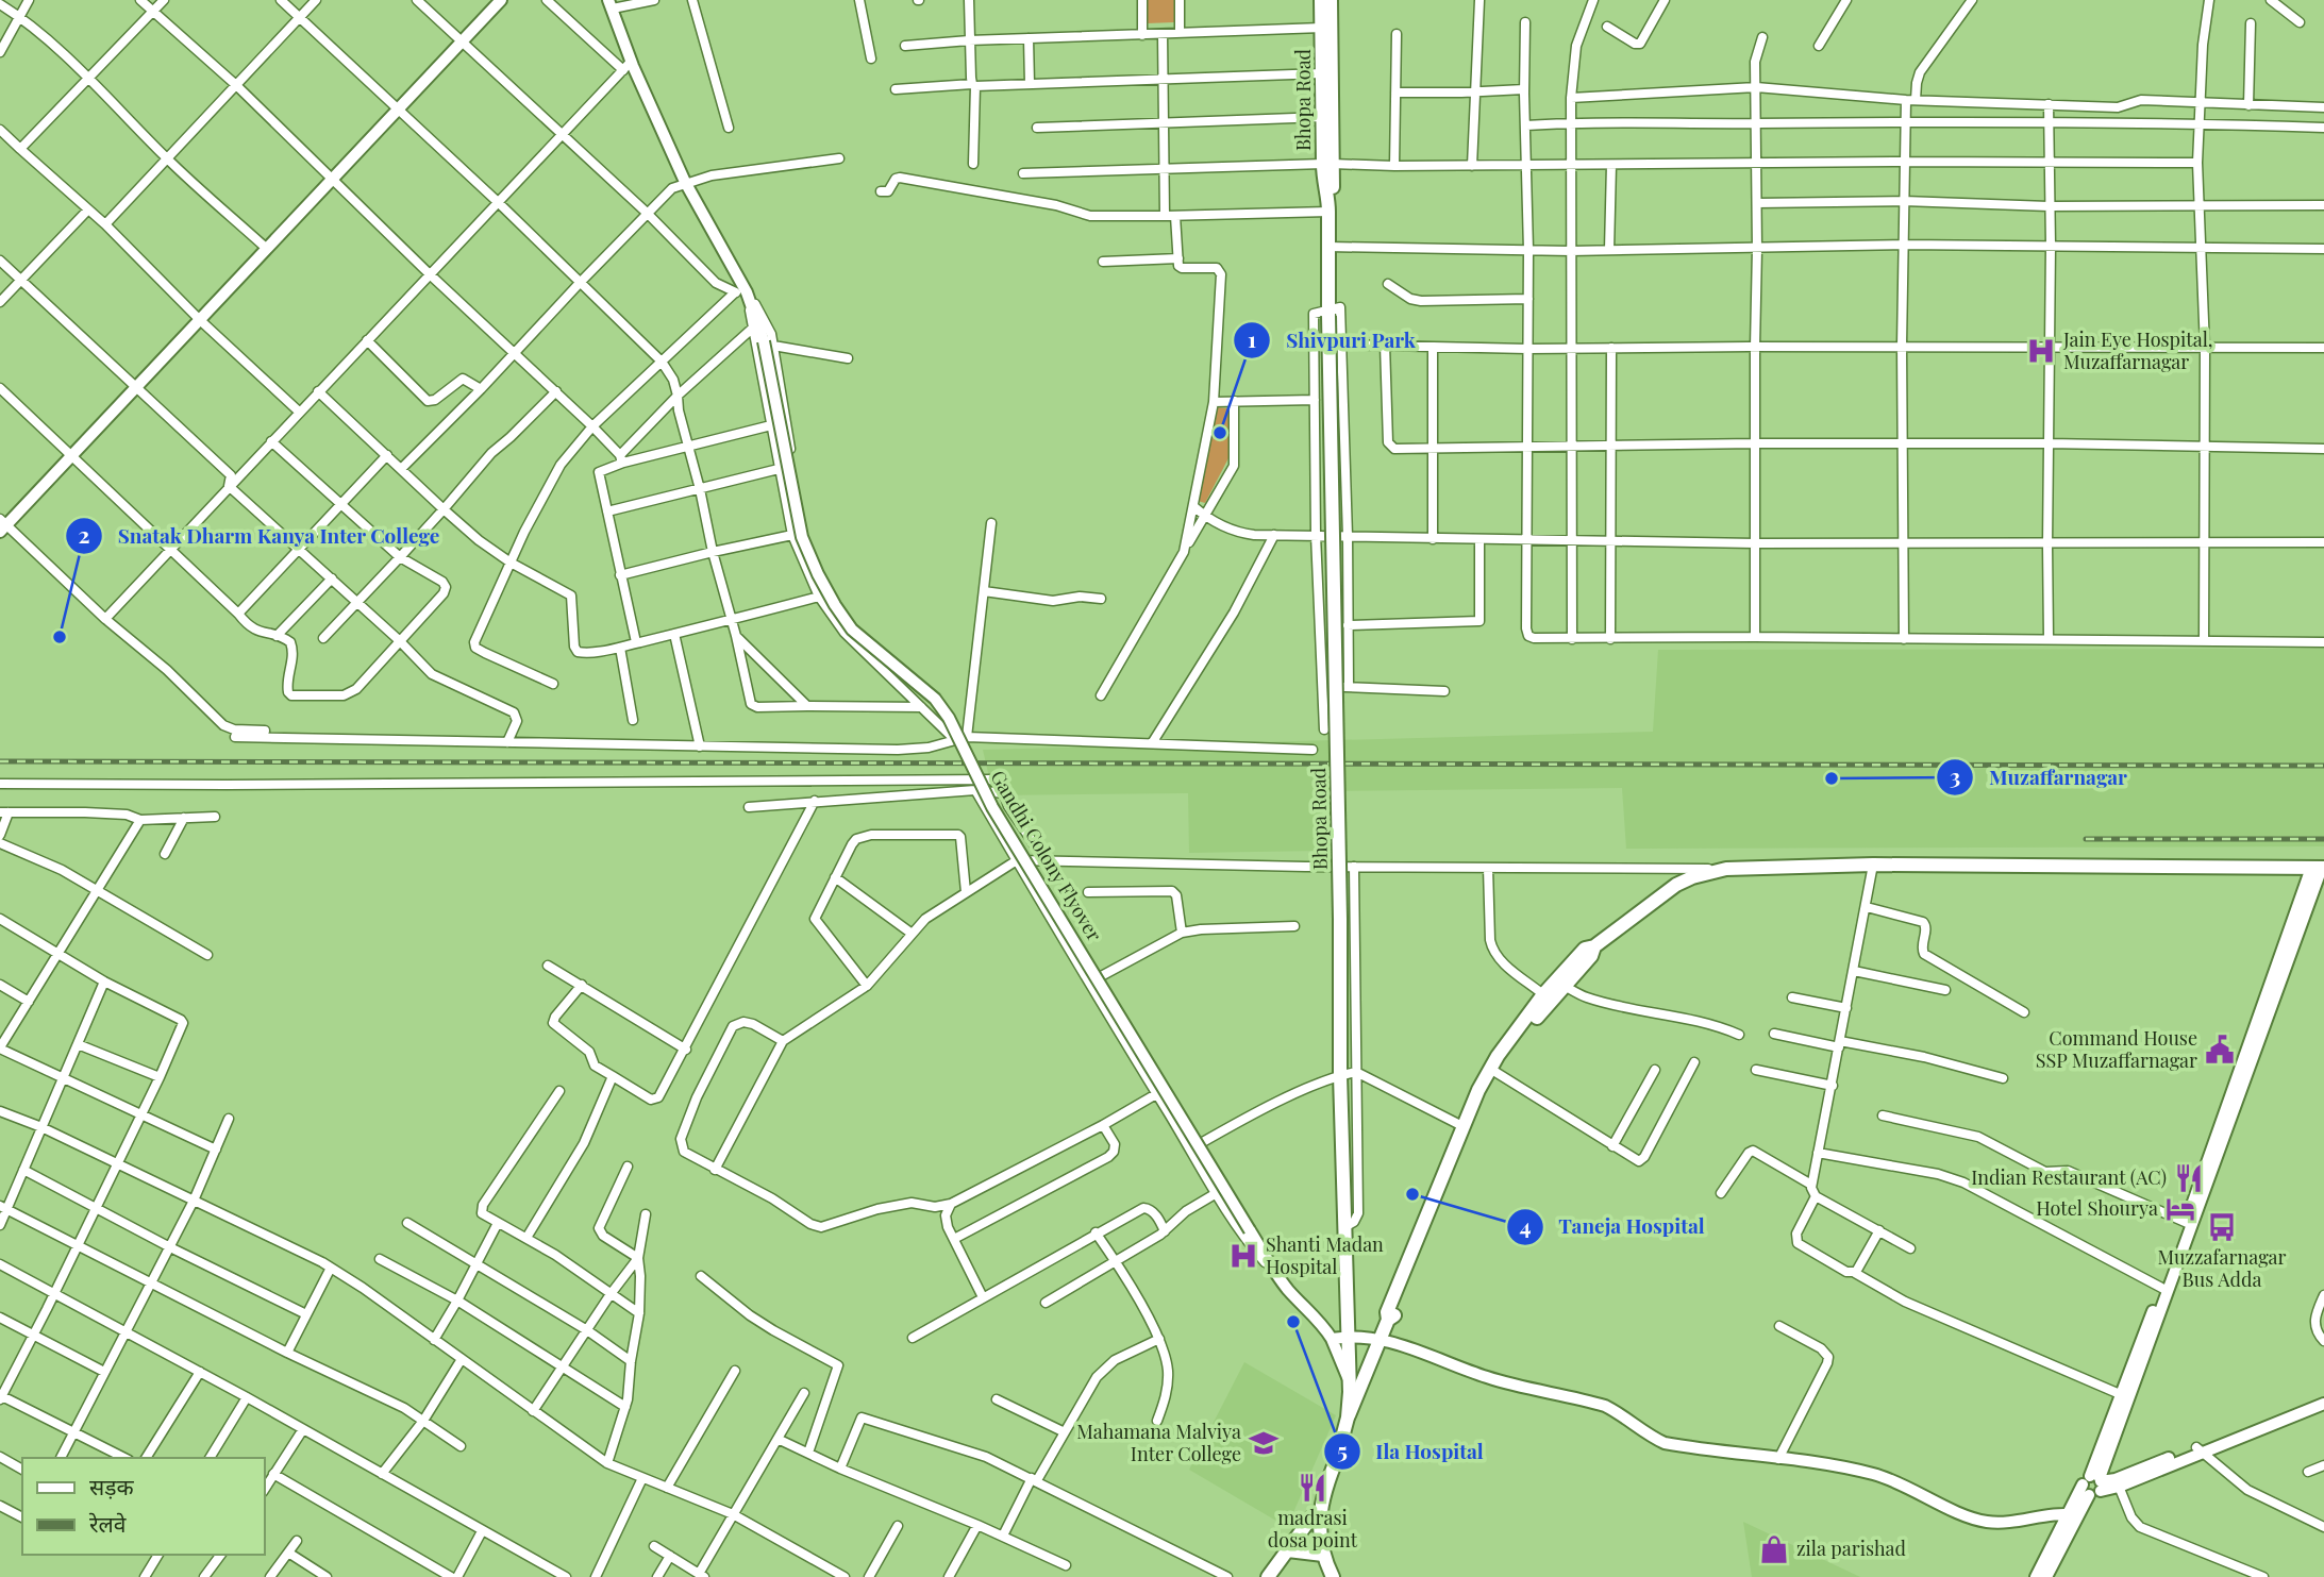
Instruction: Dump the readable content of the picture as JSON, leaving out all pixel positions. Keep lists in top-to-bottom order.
{
  "streets": {
    "main road": ["Bhopa Road"],
    "street": ["Gandhi Colony Flyover"]
  },
  "crossings": [
    ["Bhopa Road", "Gandhi Colony Flyover"]
  ],
  "places": {
    "hospital": ["Jain Eye Hospital, Muzaffarnagar", "Shanti Madan Hospital"],
    "other": [
      "Shivpuri Park",
      "Snatak Dharm Kanya Inter College",
      "Muzaffarnagar",
      "Taneja Hospital",
      "Ila Hospital"
    ],
    "public building": ["Command House SSP Muzaffarnagar"],
    "restaurant": ["Indian Restaurant (AC)", "madrasi dosa point"],
    "hotel": ["Hotel Shourya"],
    "bus stop": ["Muzzafarnagar Bus Adda"],
    "school or university": ["Mahamana Malviya Inter College"],
    "shop": ["zila parishad"]
  },
  "legend": ["सड़क", "रेलवे"]
}
